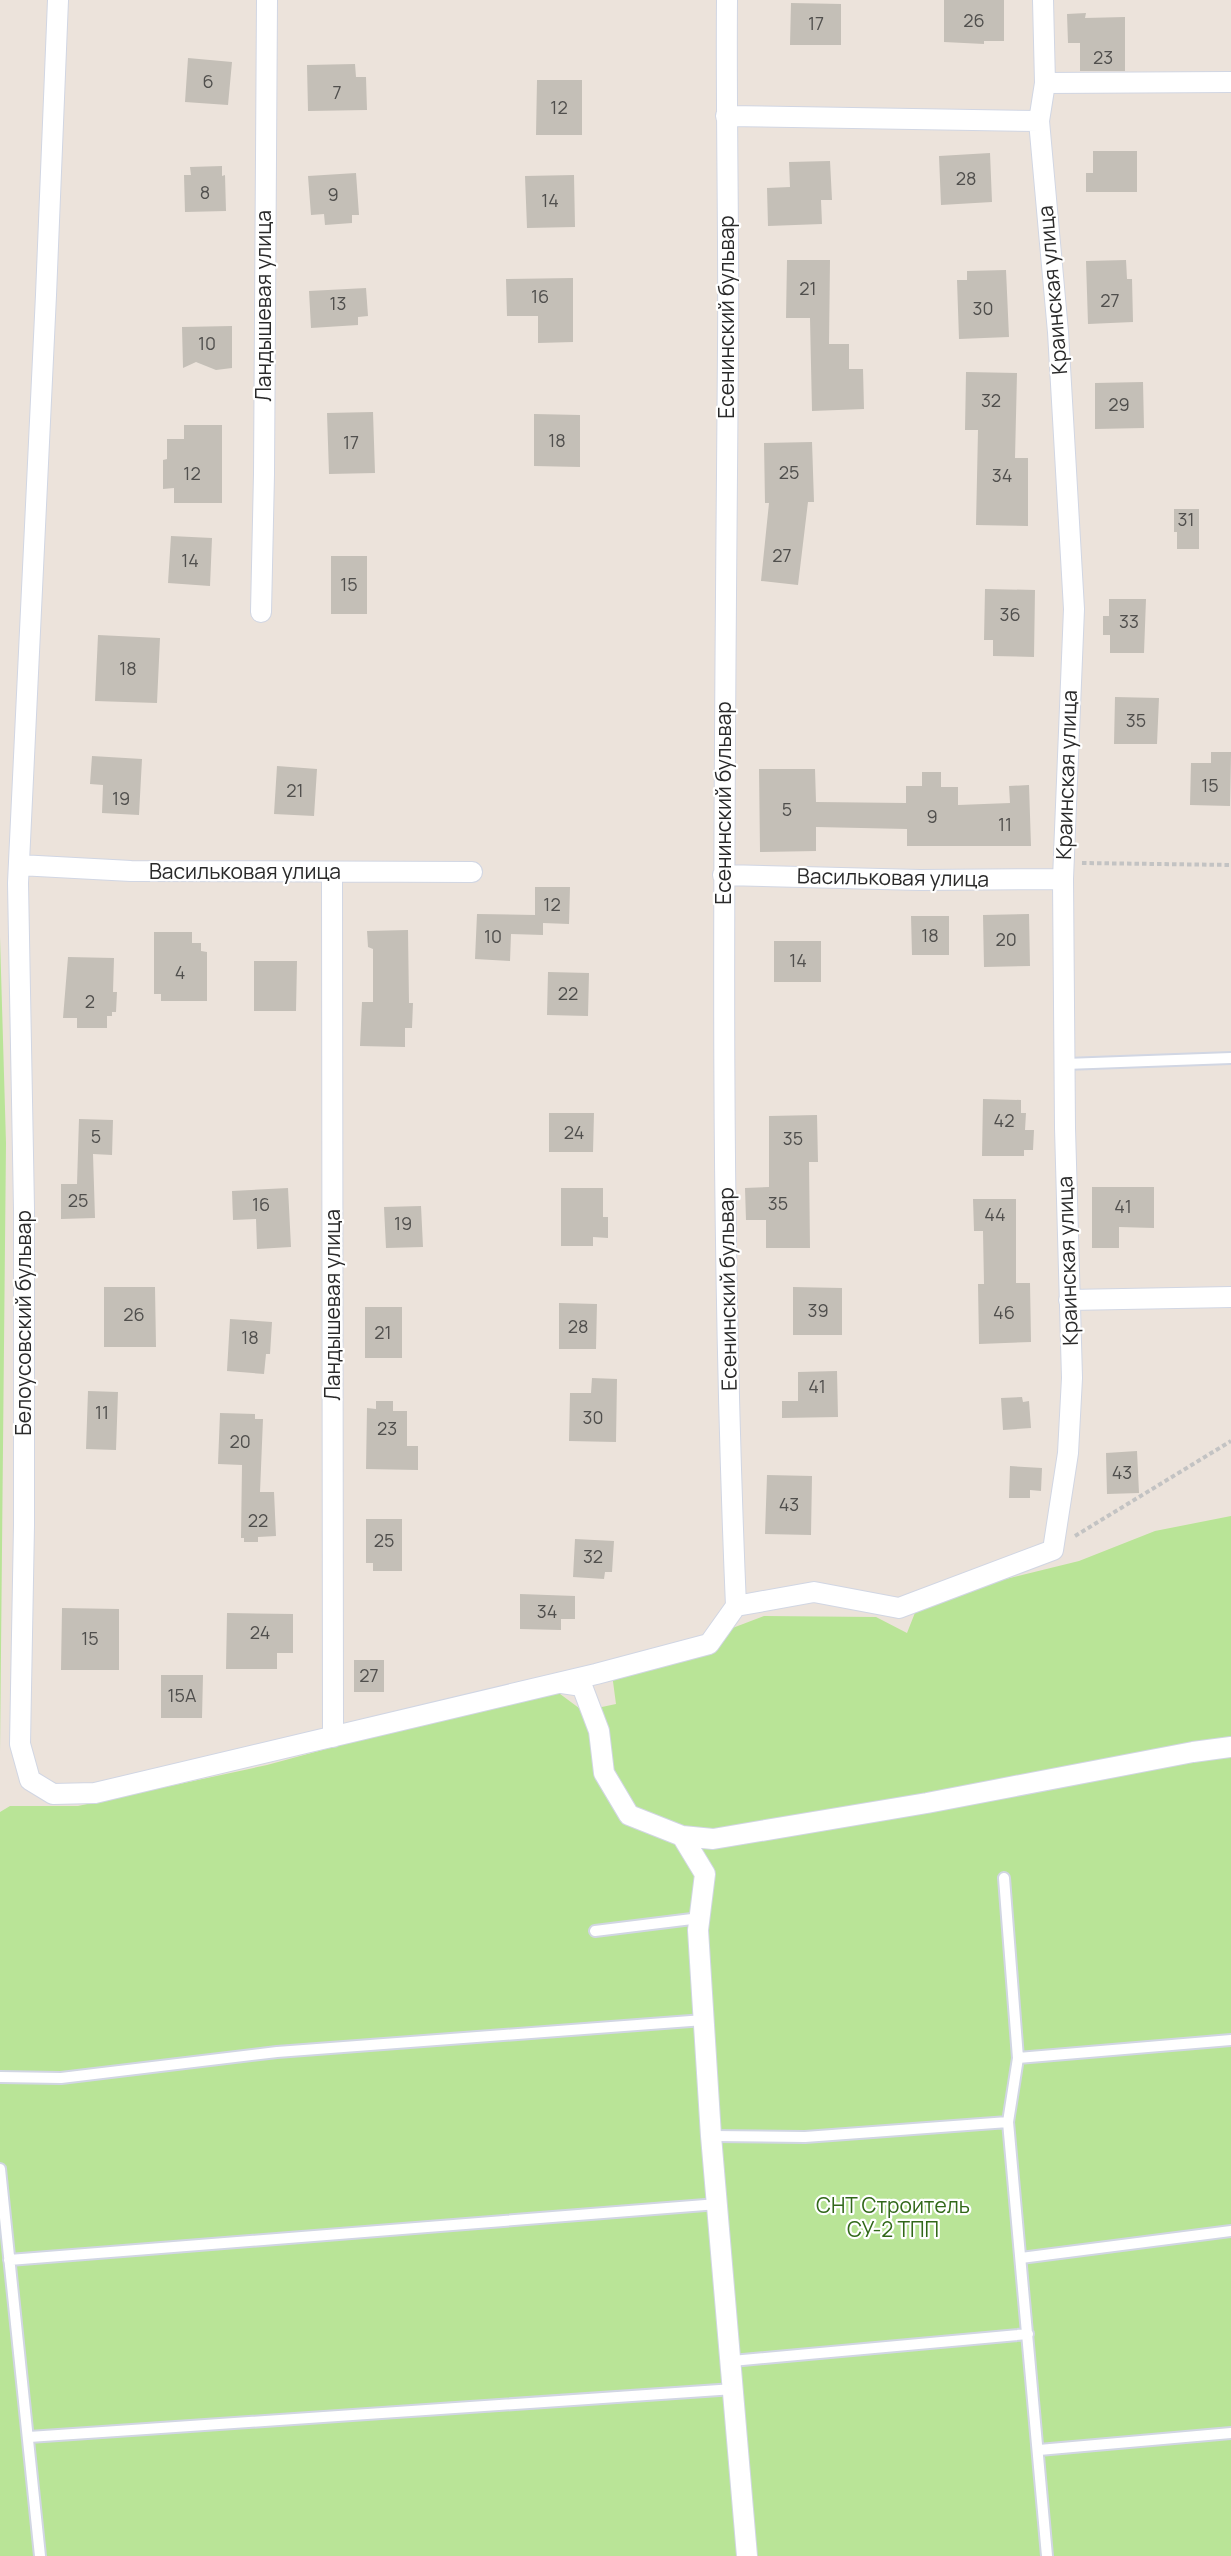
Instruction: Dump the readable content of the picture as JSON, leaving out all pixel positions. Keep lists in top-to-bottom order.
{
  "streets": {
    "street": [
      "Краинская улица",
      "Ландышевая улица",
      "Есенинский бульвар",
      "Васильковая улица",
      "Белоусовский бульвар"
    ]
  },
  "crossings": [
    ["Краинская улица", "Васильковая улица"],
    ["Ландышевая улица", "Васильковая улица"],
    ["Ландышевая улица", "Белоусовский бульвар"],
    ["Есенинский бульвар", "Васильковая улица"],
    ["Васильковая улица", "Белоусовский бульвар"]
  ],
  "parks": ["СНТ Строитель СУ-2 ТПП"],
  "house_numbers": [
    "26",
    "17",
    "23",
    "6",
    "7",
    "12",
    "28",
    "8",
    "9",
    "14",
    "21",
    "16",
    "27",
    "13",
    "30",
    "10",
    "32",
    "29",
    "18",
    "17",
    "25",
    "12",
    "34",
    "31",
    "27",
    "14",
    "15",
    "36",
    "33",
    "18",
    "35",
    "15",
    "21",
    "19",
    "5",
    "9",
    "11",
    "12",
    "18",
    "10",
    "20",
    "14",
    "4",
    "22",
    "2",
    "42",
    "24",
    "5",
    "35",
    "25",
    "35",
    "16",
    "41",
    "44",
    "19",
    "39",
    "46",
    "26",
    "28",
    "21",
    "18",
    "41",
    "11",
    "30",
    "23",
    "20",
    "43",
    "43",
    "22",
    "25",
    "32",
    "34",
    "24",
    "15",
    "27",
    "15А"
  ]
}
